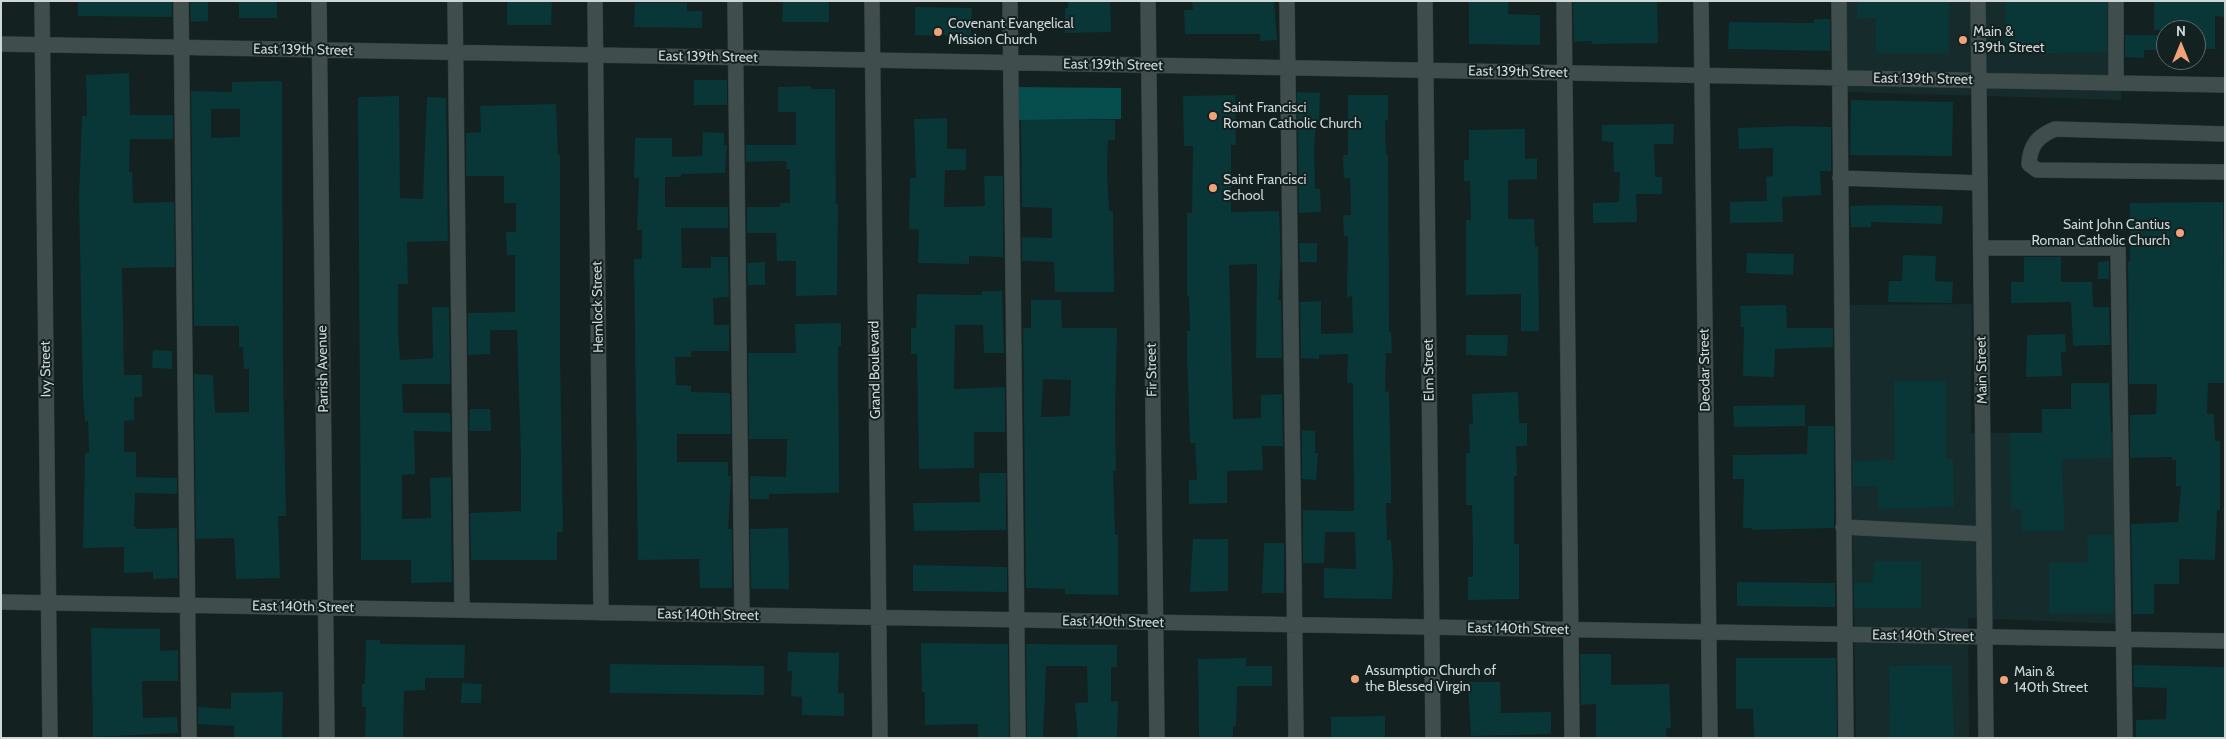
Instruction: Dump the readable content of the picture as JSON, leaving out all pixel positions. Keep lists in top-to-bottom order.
{
  "streets": {
    "street": [
      "East 139th Street",
      "Hemlock Street",
      "Ivy Street",
      "Parrish Avenue",
      "Grand Boulevard",
      "Fir Street",
      "Elm Street",
      "Deodar Street",
      "Main Street",
      "East 140th Street"
    ]
  },
  "crossings": [
    ["East 139th Street", "Hemlock Street"],
    ["East 139th Street", "Ivy Street"],
    ["East 139th Street", "Parrish Avenue"],
    ["East 139th Street", "Grand Boulevard"],
    ["East 139th Street", "Fir Street"],
    ["East 139th Street", "Elm Street"],
    ["East 139th Street", "Deodar Street"],
    ["East 139th Street", "Main Street"],
    ["Hemlock Street", "East 140th Street"],
    ["Ivy Street", "East 140th Street"],
    ["Parrish Avenue", "East 140th Street"],
    ["Grand Boulevard", "East 140th Street"],
    ["Fir Street", "East 140th Street"],
    ["Elm Street", "East 140th Street"],
    ["Deodar Street", "East 140th Street"],
    ["Main Street", "East 140th Street"]
  ],
  "places": [
    "Covenant Evangelical Mission Church",
    "Main & 139th Street",
    "Saint Francisci Roman Catholic Church",
    "Saint Francisci School",
    "Saint John Cantius Roman Catholic Church",
    "Assumption Church of the Blessed Virgin",
    "Main & 140th Street"
  ],
  "north": "top"
}
